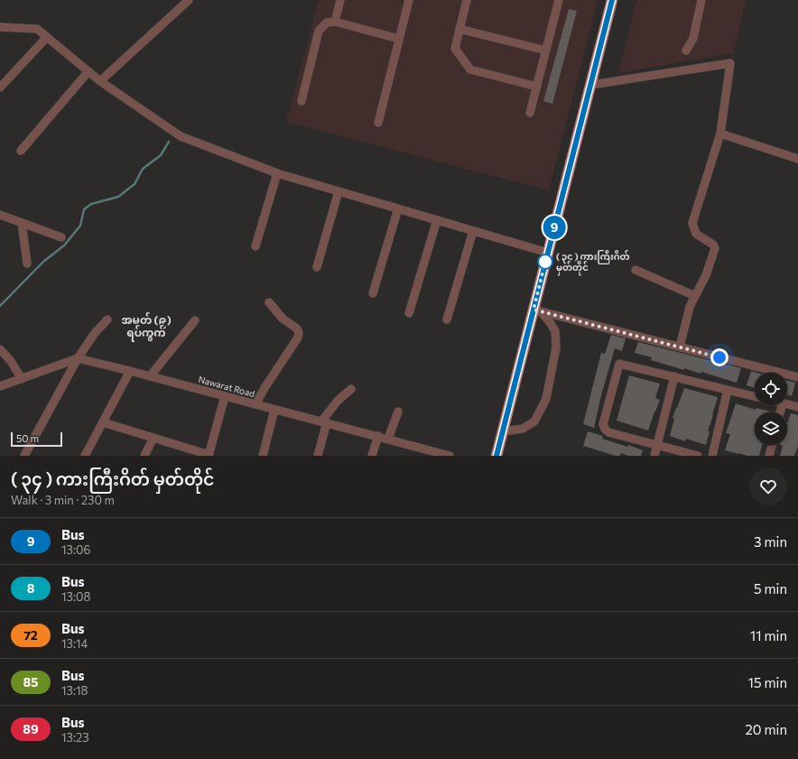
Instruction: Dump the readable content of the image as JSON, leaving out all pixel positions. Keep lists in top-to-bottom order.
{
  "streets": {
    "street": ["Nawarat Road"]
  },
  "districts": ["အမှတ် (၉) ရပ်ကွက်"],
  "places": ["( ၃၄ ) ကားကြီးဂိတ် မှတ်တိုင်"],
  "lines": ["bus line 9"],
  "scale_bar": "50 m",
  "page": {
    "on_map": "9",
    "scale": "50 m",
    "heading": ["( ၃၄ ) ကားကြီးဂိတ် မှတ်တိုင်", "Walk · 3 min · 230 m"],
    "list": [
      {
        "mark": "9",
        "name": "Bus",
        "note": "13:06",
        "value": "3 min"
      },
      {
        "mark": "8",
        "name": "Bus",
        "note": "13:08",
        "value": "5 min"
      },
      {
        "mark": "72",
        "name": "Bus",
        "note": "13:14",
        "value": "11 min"
      },
      {
        "mark": "85",
        "name": "Bus",
        "note": "13:18",
        "value": "15 min"
      },
      {
        "mark": "89",
        "name": "Bus",
        "note": "13:23",
        "value": "20 min"
      }
    ]
  }
}
